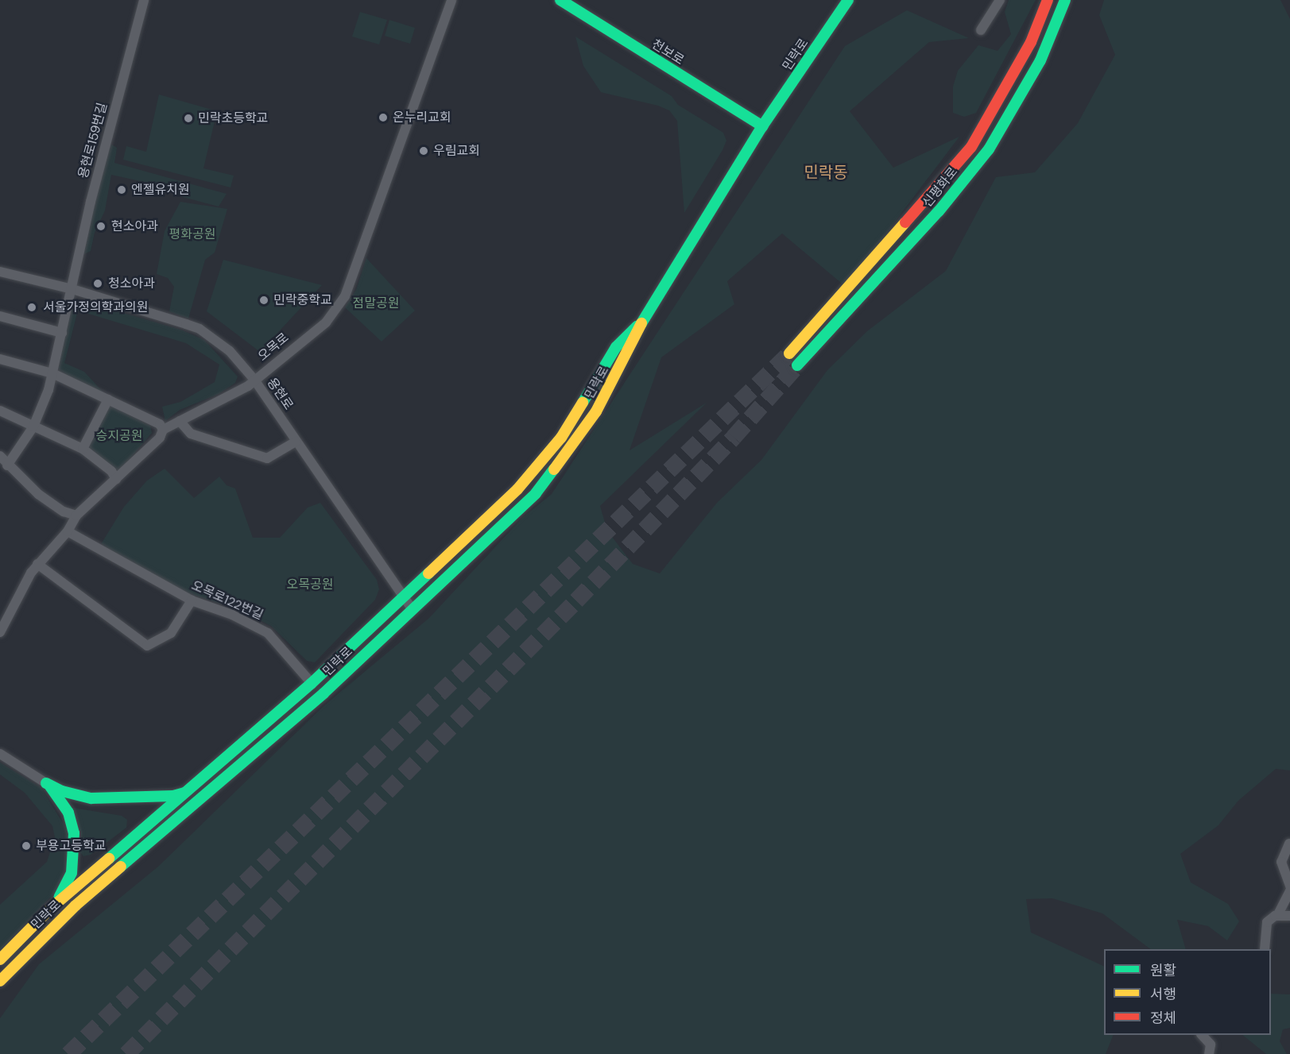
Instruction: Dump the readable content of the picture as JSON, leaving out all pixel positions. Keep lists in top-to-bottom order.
{
  "streets": {
    "main road": ["천보로", "민락로", "신평화로"],
    "street": [
      "용현로159번길",
      "오목로",
      "용현로",
      "오목로122번길"
    ]
  },
  "crossings": [
    ["천보로", "민락로"],
    ["민락로", "용현로"],
    ["민락로", "오목로122번길"],
    ["용현로159번길", "용현로"],
    ["오목로", "용현로"],
    ["오목로", "오목로122번길"]
  ],
  "districts": ["민락동"],
  "parks": [
    "평화공원",
    "점말공원",
    "승지공원",
    "오목공원"
  ],
  "places": [
    "온누리교회",
    "민락초등학교",
    "우림교회",
    "엔젤유치원",
    "현소아과",
    "청소아과",
    "민락중학교",
    "서울가정의학과의원",
    "부용고등학교"
  ],
  "legend": ["원활", "서행", "정체"]
}
